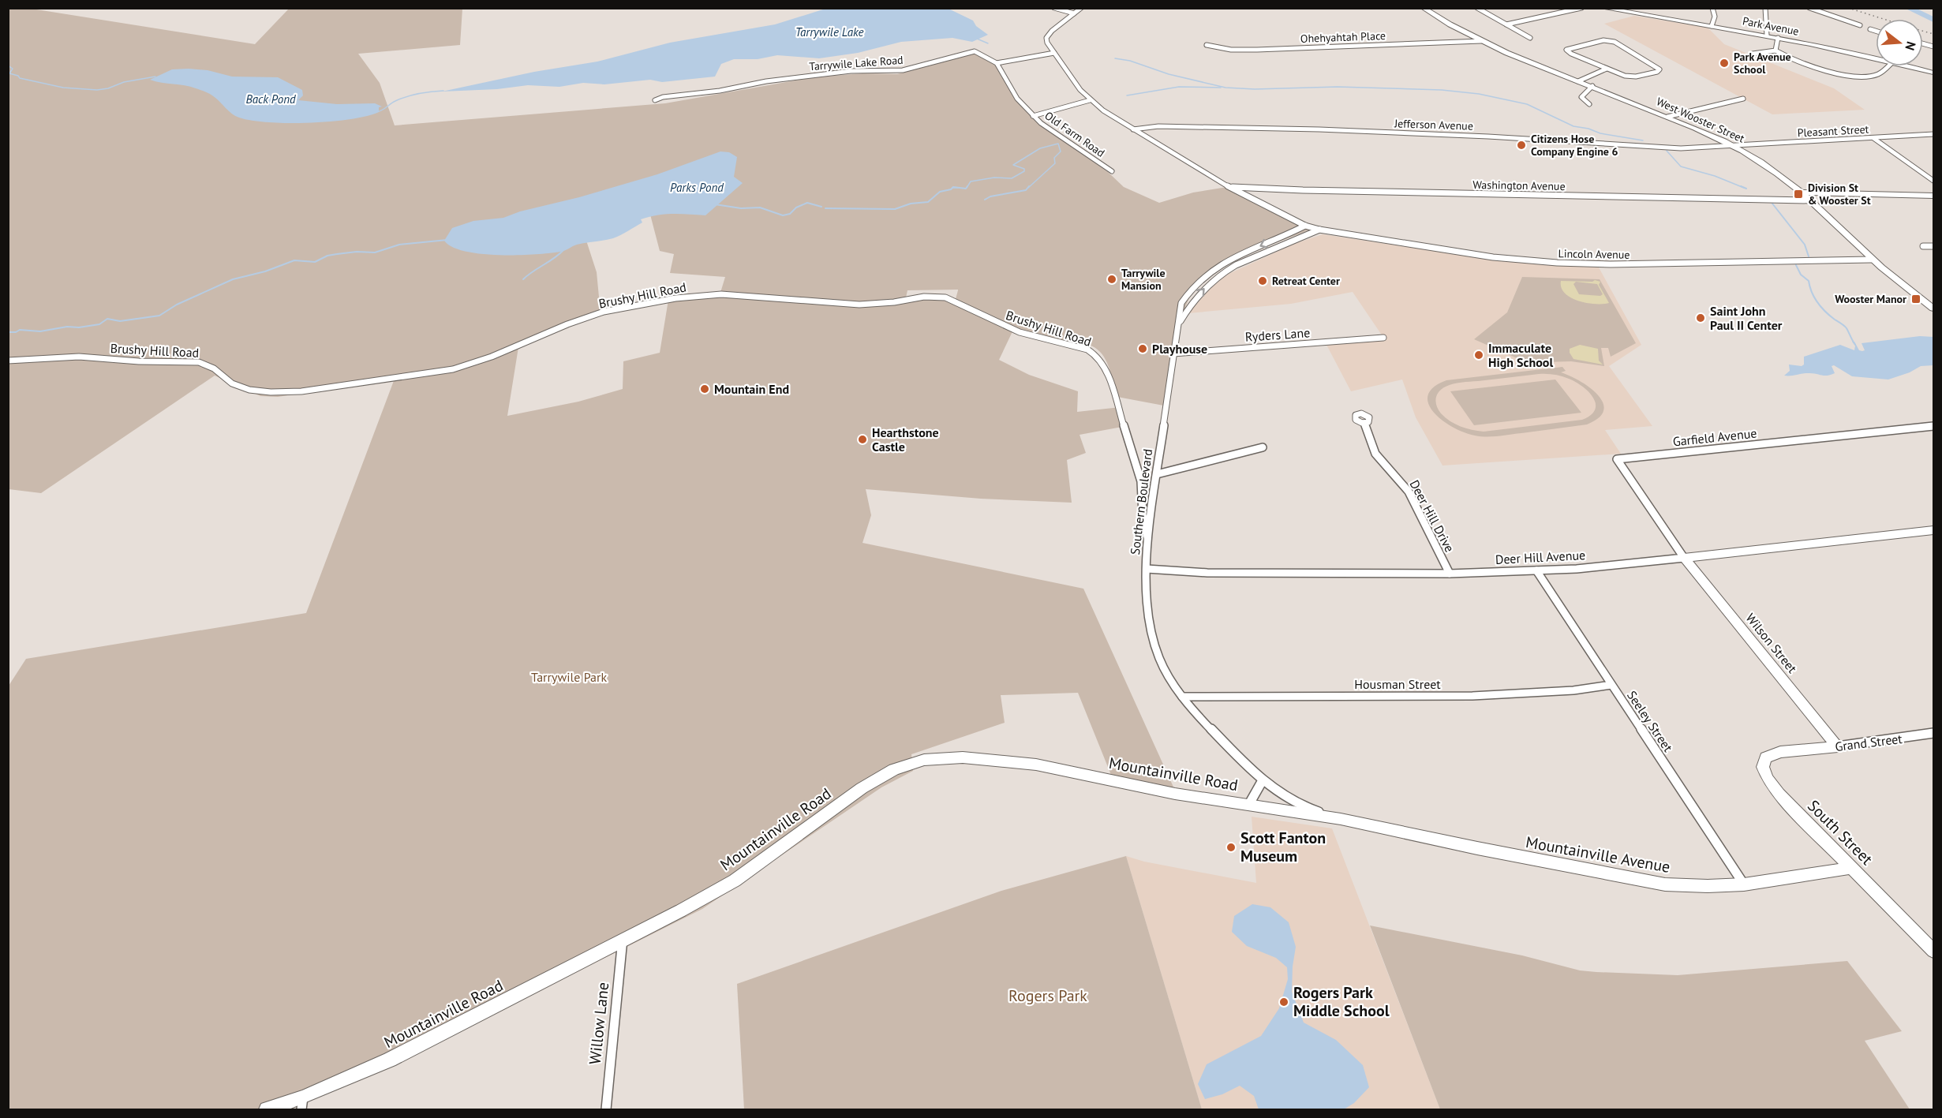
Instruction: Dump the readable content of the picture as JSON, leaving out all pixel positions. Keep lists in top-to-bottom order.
{
  "streets": {
    "street": [
      "Park Avenue",
      "Ohehyahtah Place",
      "Tarrywile Lake Road",
      "West Wooster Street",
      "Jefferson Avenue",
      "Pleasant Street",
      "Old Farm Road",
      "Washington Avenue",
      "Lincoln Avenue",
      "Brushy Hill Road",
      "Ryders Lane",
      "Garfield Avenue",
      "Southern Boulevard",
      "Deer Hill Drive",
      "Deer Hill Avenue",
      "Wilson Street",
      "Housman Street",
      "Seeley Street",
      "Grand Street",
      "Mountainville Road",
      "South Street",
      "Mountainville Avenue",
      "Willow Lane"
    ]
  },
  "crossings": [
    ["Ohehyahtah Place", "West Wooster Street"],
    ["Tarrywile Lake Road", "Old Farm Road"],
    ["West Wooster Street", "Jefferson Avenue"],
    ["West Wooster Street", "Pleasant Street"],
    ["West Wooster Street", "Washington Avenue"],
    ["West Wooster Street", "Lincoln Avenue"],
    ["Jefferson Avenue", "Pleasant Street"],
    ["Lincoln Avenue", "Southern Boulevard"],
    ["Brushy Hill Road", "Southern Boulevard"],
    ["Ryders Lane", "Southern Boulevard"],
    ["Garfield Avenue", "Deer Hill Avenue"],
    ["Garfield Avenue", "Wilson Street"],
    ["Southern Boulevard", "Deer Hill Avenue"],
    ["Southern Boulevard", "Housman Street"],
    ["Southern Boulevard", "Mountainville Road"],
    ["Southern Boulevard", "Mountainville Avenue"],
    ["Deer Hill Drive", "Deer Hill Avenue"],
    ["Deer Hill Avenue", "Wilson Street"],
    ["Deer Hill Avenue", "Seeley Street"],
    ["Wilson Street", "Grand Street"],
    ["Housman Street", "Seeley Street"],
    ["Seeley Street", "Mountainville Avenue"],
    ["Grand Street", "South Street"],
    ["Mountainville Road", "Mountainville Avenue"],
    ["Mountainville Road", "Willow Lane"],
    ["South Street", "Mountainville Avenue"]
  ],
  "water": ["Tarrywile Lake", "Back Pond", "Parks Pond"],
  "parks": ["Tarrywile Park", "Rogers Park"],
  "places": {
    "other": [
      "Park Avenue School",
      "Citizens Hose Company Engine 6",
      "Tarrywile Mansion",
      "Retreat Center",
      "Saint John Paul II Center",
      "Playhouse",
      "Immaculate High School",
      "Mountain End",
      "Hearthstone Castle",
      "Scott Fanton Museum",
      "Rogers Park Middle School"
    ],
    "transit": ["Division St & Wooster St", "Wooster Manor"]
  },
  "north": "right"
}
